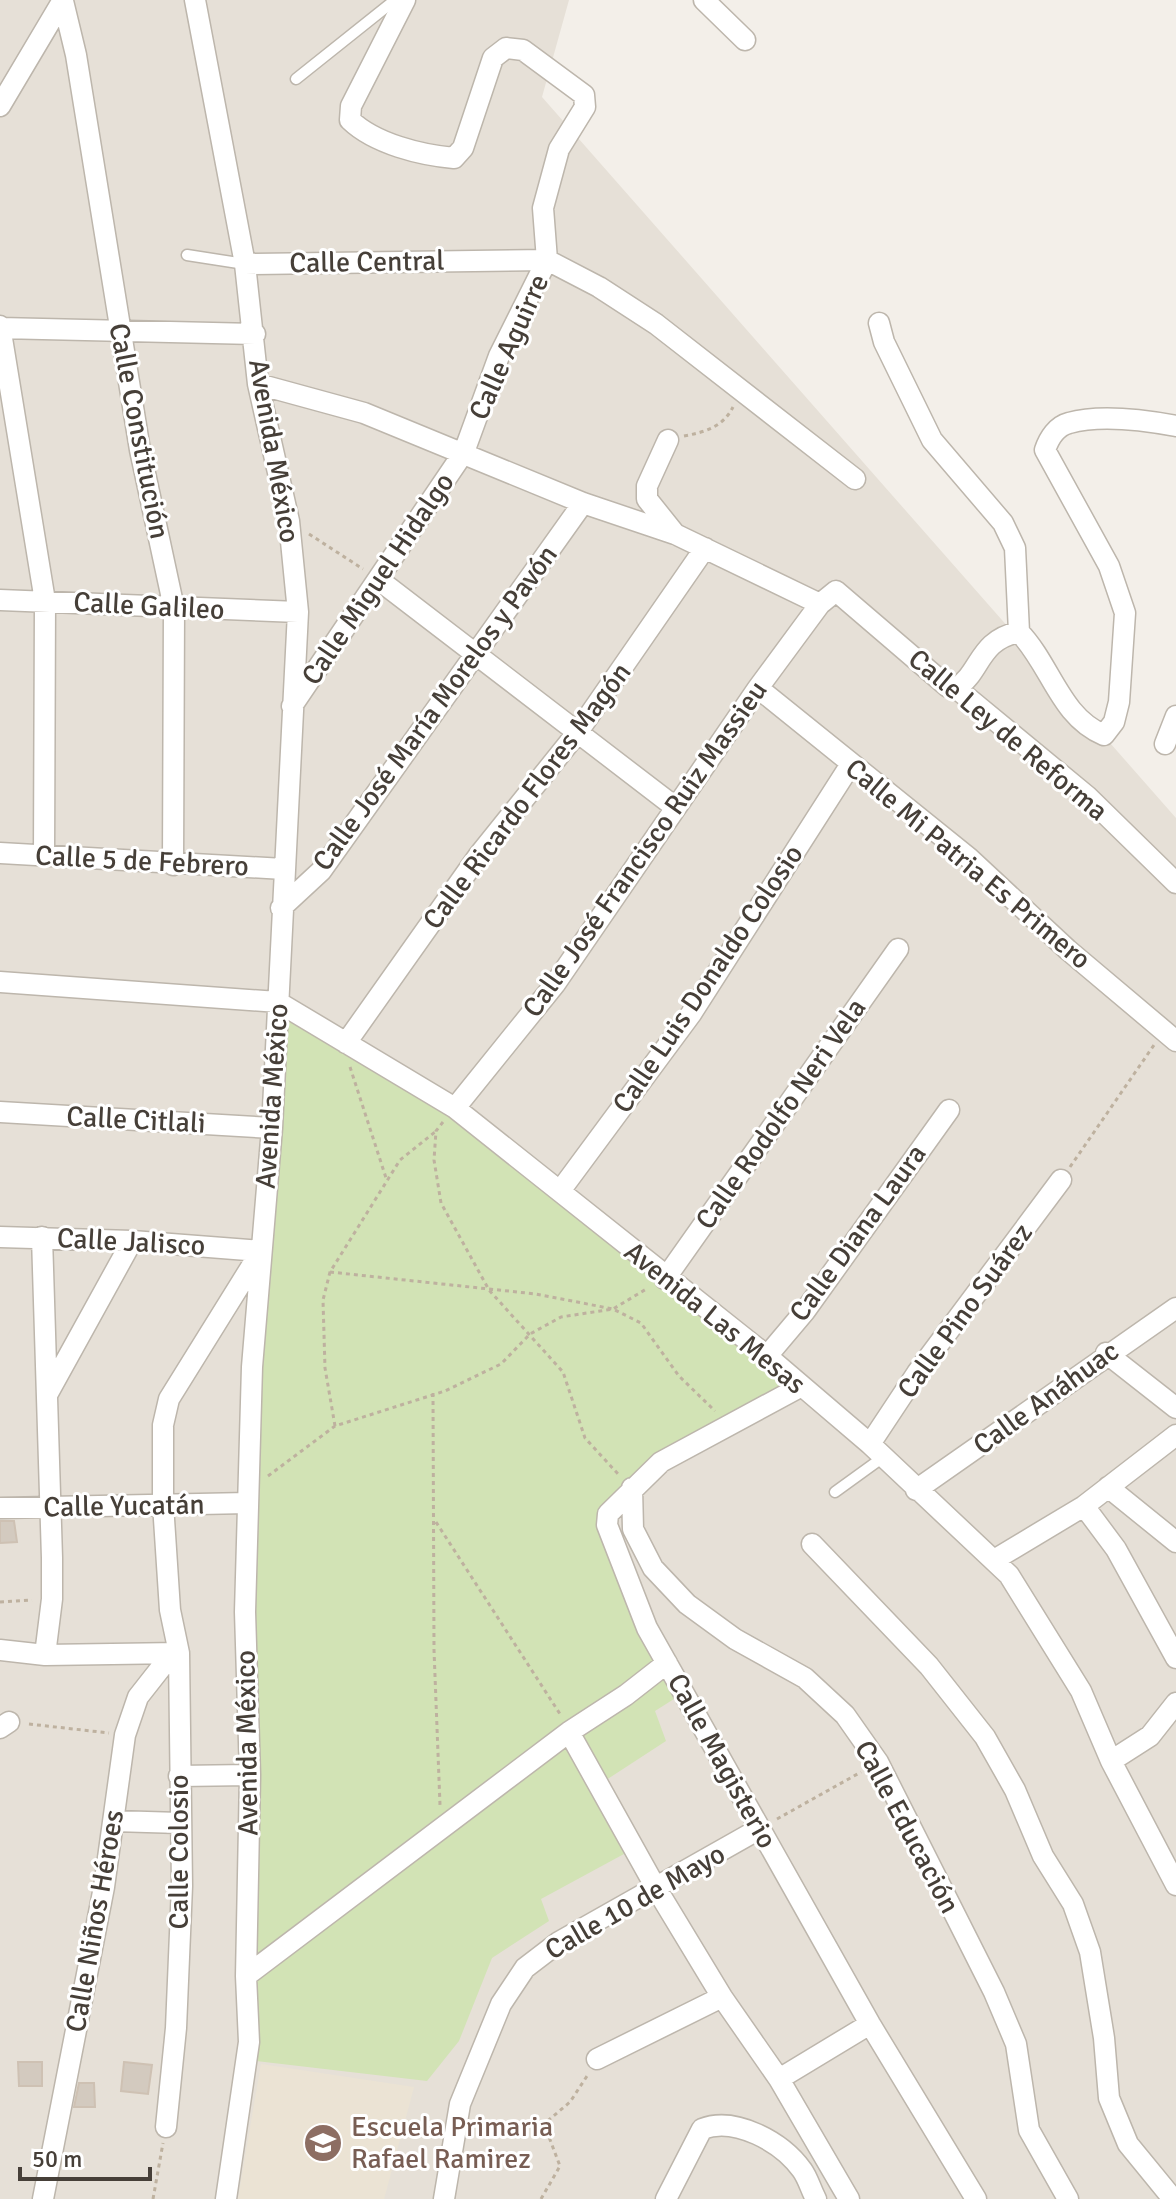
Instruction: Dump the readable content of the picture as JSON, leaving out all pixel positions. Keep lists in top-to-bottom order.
{
  "streets": {
    "street": [
      "Calle Central",
      "Calle Aguirre",
      "Calle Constitución",
      "Avenida México",
      "Calle Miguel Hidalgo",
      "Calle Galileo",
      "Calle José María Morelos y Pavón",
      "Calle Ley de Reforma",
      "Calle Ricardo Flores Magón",
      "Calle José Francisco Ruiz Massieu",
      "Calle 5 de Febrero",
      "Calle Mi Patria Es Primero",
      "Calle Luis Donaldo Colosio",
      "Calle Rodolfo Neri Vela",
      "Calle Citlali",
      "Calle Diana Laura",
      "Calle Jalisco",
      "Calle Pino Suárez",
      "Avenida Las Mesas",
      "Calle Anáhuac",
      "Calle Yucatán",
      "Calle Magisterio",
      "Calle Educación",
      "Calle Colosio",
      "Calle 10 de Mayo",
      "Calle Niños Héroes"
    ]
  },
  "crossings": [
    ["Calle Central", "Calle Aguirre"],
    ["Calle Central", "Avenida México"],
    ["Calle Aguirre", "Calle Miguel Hidalgo"],
    ["Calle Aguirre", "Calle Ley de Reforma"],
    ["Calle Constitución", "Calle Galileo"],
    ["Calle Constitución", "Calle 5 de Febrero"],
    ["Avenida México", "Calle Miguel Hidalgo"],
    ["Avenida México", "Calle Galileo"],
    ["Avenida México", "Calle José María Morelos y Pavón"],
    ["Avenida México", "Calle Ley de Reforma"],
    ["Avenida México", "Calle 5 de Febrero"],
    ["Avenida México", "Calle Citlali"],
    ["Avenida México", "Calle Jalisco"],
    ["Avenida México", "Calle Yucatán"],
    ["Avenida México", "Calle Colosio"],
    ["Calle Miguel Hidalgo", "Calle Ley de Reforma"],
    ["Calle José María Morelos y Pavón", "Calle Ley de Reforma"],
    ["Calle Ley de Reforma", "Calle Ricardo Flores Magón"],
    ["Calle Ley de Reforma", "Calle José Francisco Ruiz Massieu"],
    ["Calle Ricardo Flores Magón", "Avenida Las Mesas"],
    ["Calle José Francisco Ruiz Massieu", "Calle Mi Patria Es Primero"],
    ["Calle José Francisco Ruiz Massieu", "Avenida Las Mesas"],
    ["Calle Mi Patria Es Primero", "Calle Luis Donaldo Colosio"],
    ["Calle Luis Donaldo Colosio", "Avenida Las Mesas"],
    ["Calle Rodolfo Neri Vela", "Avenida Las Mesas"],
    ["Calle Diana Laura", "Avenida Las Mesas"],
    ["Calle Jalisco", "Calle Colosio"],
    ["Calle Pino Suárez", "Avenida Las Mesas"],
    ["Avenida Las Mesas", "Calle Anáhuac"],
    ["Avenida Las Mesas", "Calle Magisterio"],
    ["Calle Yucatán", "Calle Colosio"],
    ["Calle Magisterio", "Calle Educación"],
    ["Calle Magisterio", "Calle 10 de Mayo"],
    ["Calle Colosio", "Calle Niños Héroes"]
  ],
  "places": {
    "school or university": ["Escuela Primaria Rafael Ramirez"]
  },
  "scale_bar": "50 m"
}
